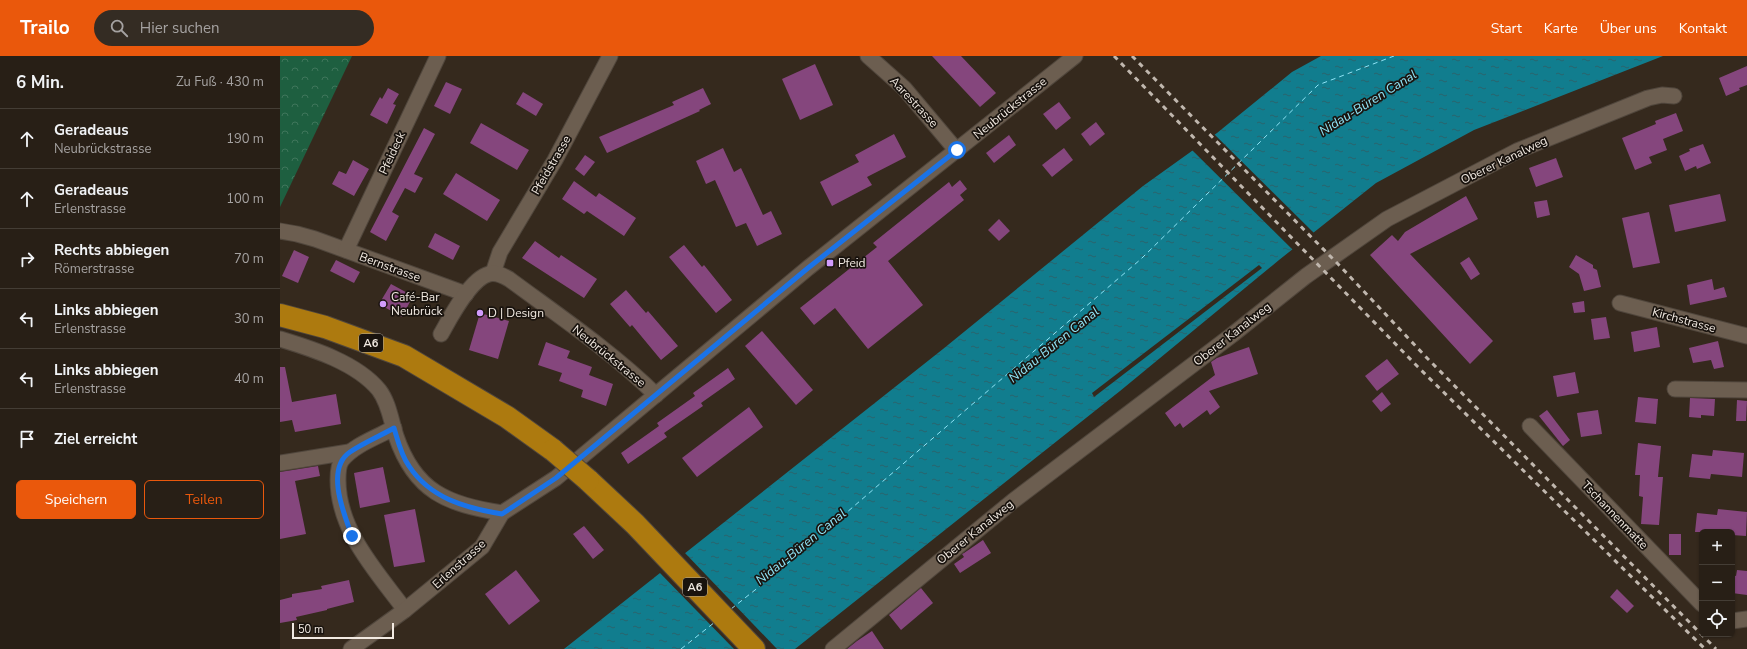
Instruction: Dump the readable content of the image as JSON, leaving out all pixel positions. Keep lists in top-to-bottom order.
{
  "streets": {
    "highway": ["A6"],
    "street": [
      "Aarestrasse",
      "Neubrückstrasse",
      "Pfeideck",
      "Oberer Kanalweg",
      "Pfeidstrasse",
      "Bernstrasse",
      "Kirchstrasse",
      "Tschannenmatte",
      "Erlenstrasse"
    ]
  },
  "crossings": [
    ["Aarestrasse", "Neubrückstrasse"],
    ["Neubrückstrasse", "Pfeidstrasse"],
    ["Neubrückstrasse", "Erlenstrasse"],
    ["Pfeideck", "Bernstrasse"]
  ],
  "water": ["Nidau-Büren Canal"],
  "places": {
    "transit": ["Pfeid"],
    "other": ["Café-Bar Neubrück", "D | Design"]
  },
  "scale_bar": "50 m",
  "page": {
    "header": "Trailo",
    "search": "Hier suchen",
    "nav": [
      "Start",
      "Karte",
      "Über uns",
      "Kontakt"
    ],
    "heading": ["6 Min.", "Zu Fuß · 430 m"],
    "list": [
      ["Geradeaus", "Neubrückstrasse", "190 m"],
      ["Geradeaus", "Erlenstrasse", "100 m"],
      ["Rechts abbiegen", "Römerstrasse", "70 m"],
      ["Links abbiegen", "Erlenstrasse", "30 m"],
      ["Links abbiegen", "Erlenstrasse", "40 m"],
      "Ziel erreicht"
    ],
    "buttons": ["Speichern", "Teilen"],
    "map_buttons": ["+", "−"],
    "scale": "50 m"
  }
}
